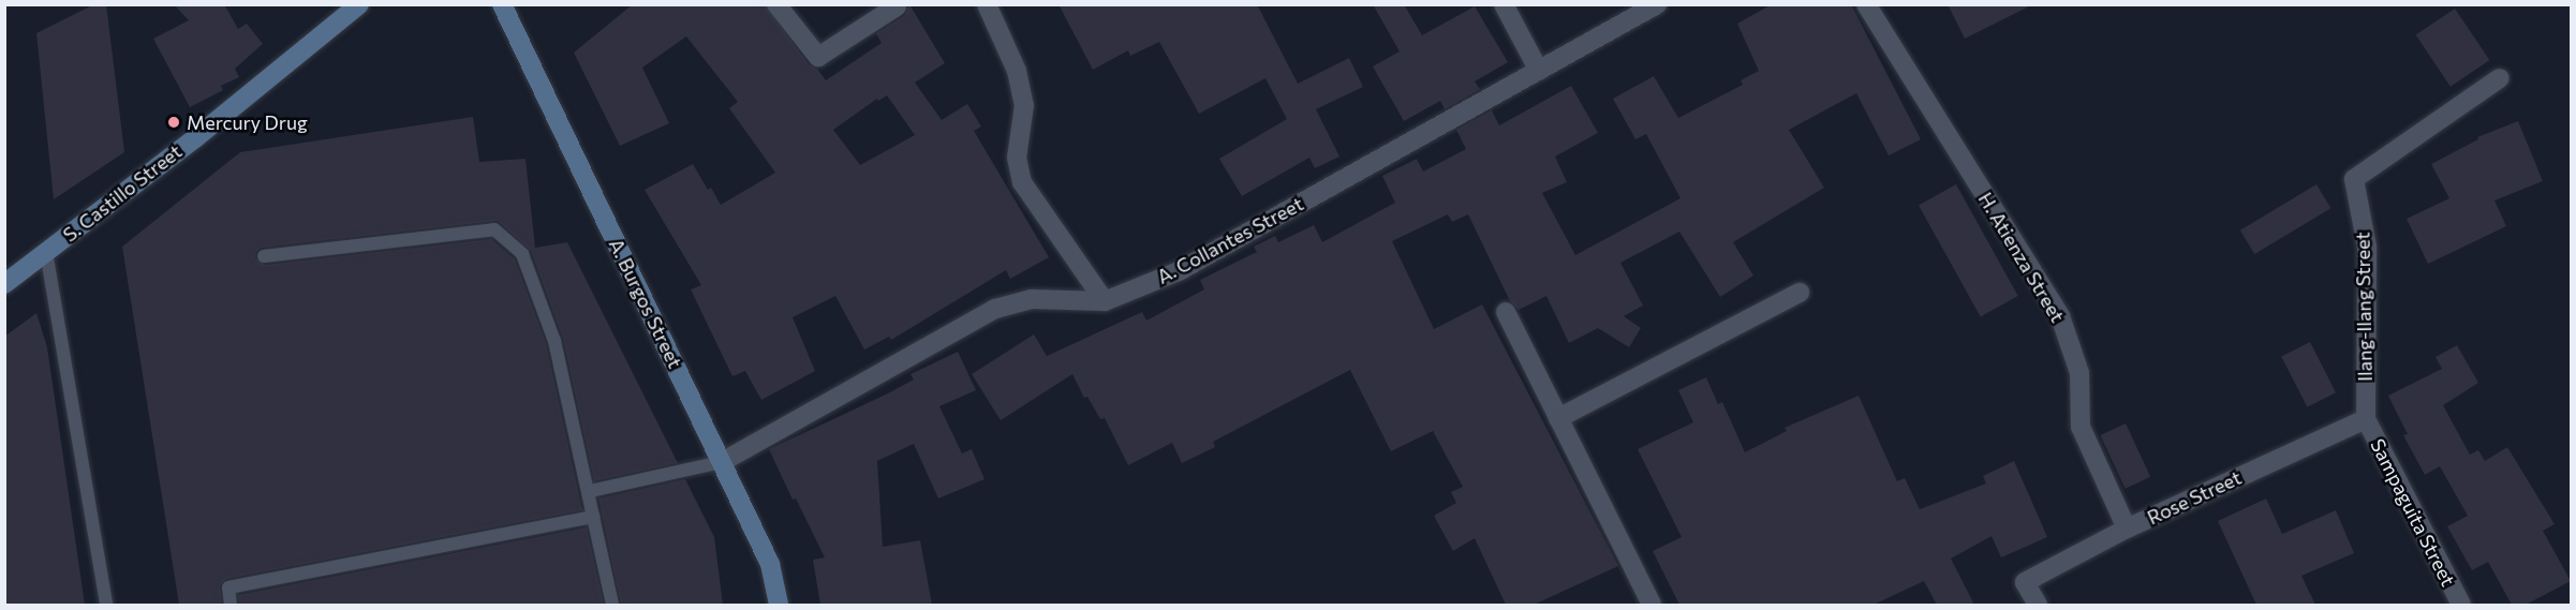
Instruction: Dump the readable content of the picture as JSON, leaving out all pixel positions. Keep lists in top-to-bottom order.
{
  "streets": {
    "street": [
      "S. Castillo Street",
      "A. Collantes Street",
      "H. Atienza Street",
      "A. Burgos Street",
      "Ilang-Ilang Street",
      "Rose Street",
      "Sampaguita Street"
    ]
  },
  "crossings": [
    ["A. Collantes Street", "A. Burgos Street"],
    ["H. Atienza Street", "Rose Street"],
    ["Ilang-Ilang Street", "Rose Street"],
    ["Ilang-Ilang Street", "Sampaguita Street"],
    ["Rose Street", "Sampaguita Street"]
  ],
  "places": ["Mercury Drug"]
}
